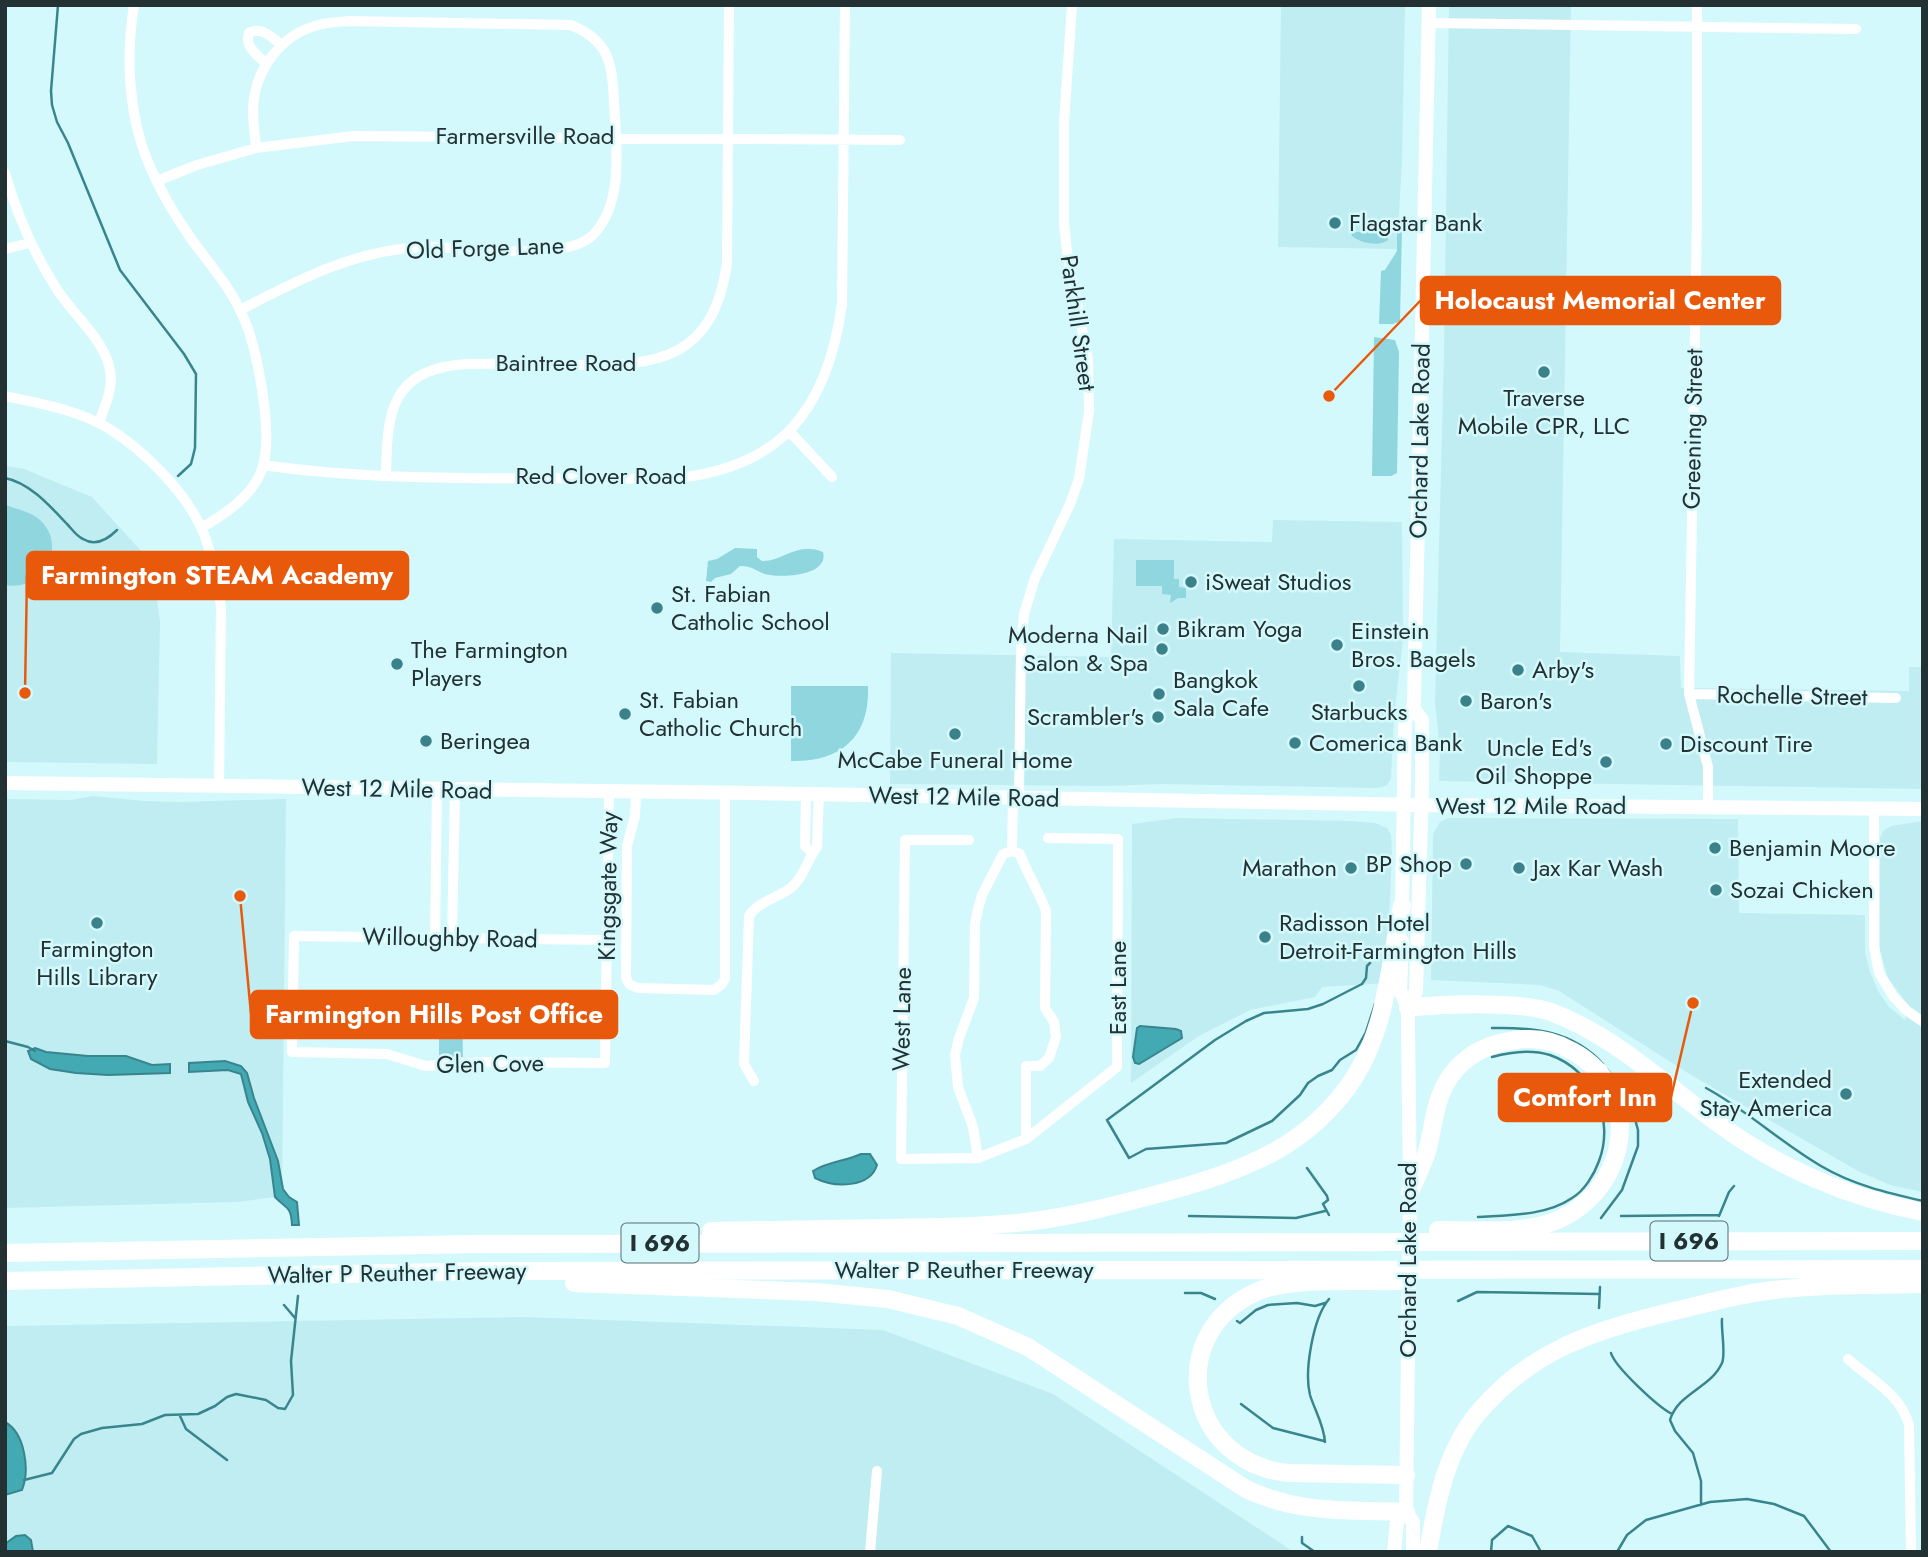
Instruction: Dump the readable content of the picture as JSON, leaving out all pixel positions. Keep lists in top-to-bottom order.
{
  "streets": {
    "highway": ["I 696", "Walter P Reuther Freeway"],
    "main road": ["Orchard Lake Road", "West 12 Mile Road"],
    "street": [
      "Farmersville Road",
      "Old Forge Lane",
      "Parkhill Street",
      "Baintree Road",
      "Greening Street",
      "Red Clover Road",
      "Rochelle Street",
      "Kingsgate Way",
      "Willoughby Road",
      "East Lane",
      "West Lane",
      "Glen Cove"
    ]
  },
  "crossings": [
    ["Farmersville Road", "Old Forge Lane"],
    ["Farmersville Road", "Baintree Road"],
    ["Farmersville Road", "Red Clover Road"],
    ["Parkhill Street", "West 12 Mile Road"],
    ["Baintree Road", "Red Clover Road"],
    ["Greening Street", "Rochelle Street"],
    ["Greening Street", "West 12 Mile Road"],
    ["Orchard Lake Road", "West 12 Mile Road"],
    ["West 12 Mile Road", "Kingsgate Way"],
    ["Kingsgate Way", "Willoughby Road"],
    ["Kingsgate Way", "Glen Cove"],
    ["Willoughby Road", "Glen Cove"],
    ["East Lane", "West Lane"]
  ],
  "places": [
    "Flagstar Bank",
    "Traverse Mobile CPR, LLC",
    "Holocaust Memorial Center",
    "iSweat Studios",
    "St. Fabian Catholic School",
    "Bikram Yoga",
    "Einstein Bros. Bagels",
    "Moderna Nail Salon & Spa",
    "The Farmington Players",
    "Arby's",
    "Starbucks",
    "Farmington STEAM Academy",
    "Bangkok Sala Cafe",
    "Baron's",
    "St. Fabian Catholic Church",
    "Scrambler's",
    "McCabe Funeral Home",
    "Beringea",
    "Comerica Bank",
    "Discount Tire",
    "Uncle Ed's Oil Shoppe",
    "Benjamin Moore",
    "BP Shop",
    "Marathon",
    "Jax Kar Wash",
    "Sozai Chicken",
    "Farmington Hills Post Office",
    "Farmington Hills Library",
    "Radisson Hotel Detroit-Farmington Hills",
    "Comfort Inn",
    "Extended Stay America"
  ]
}
